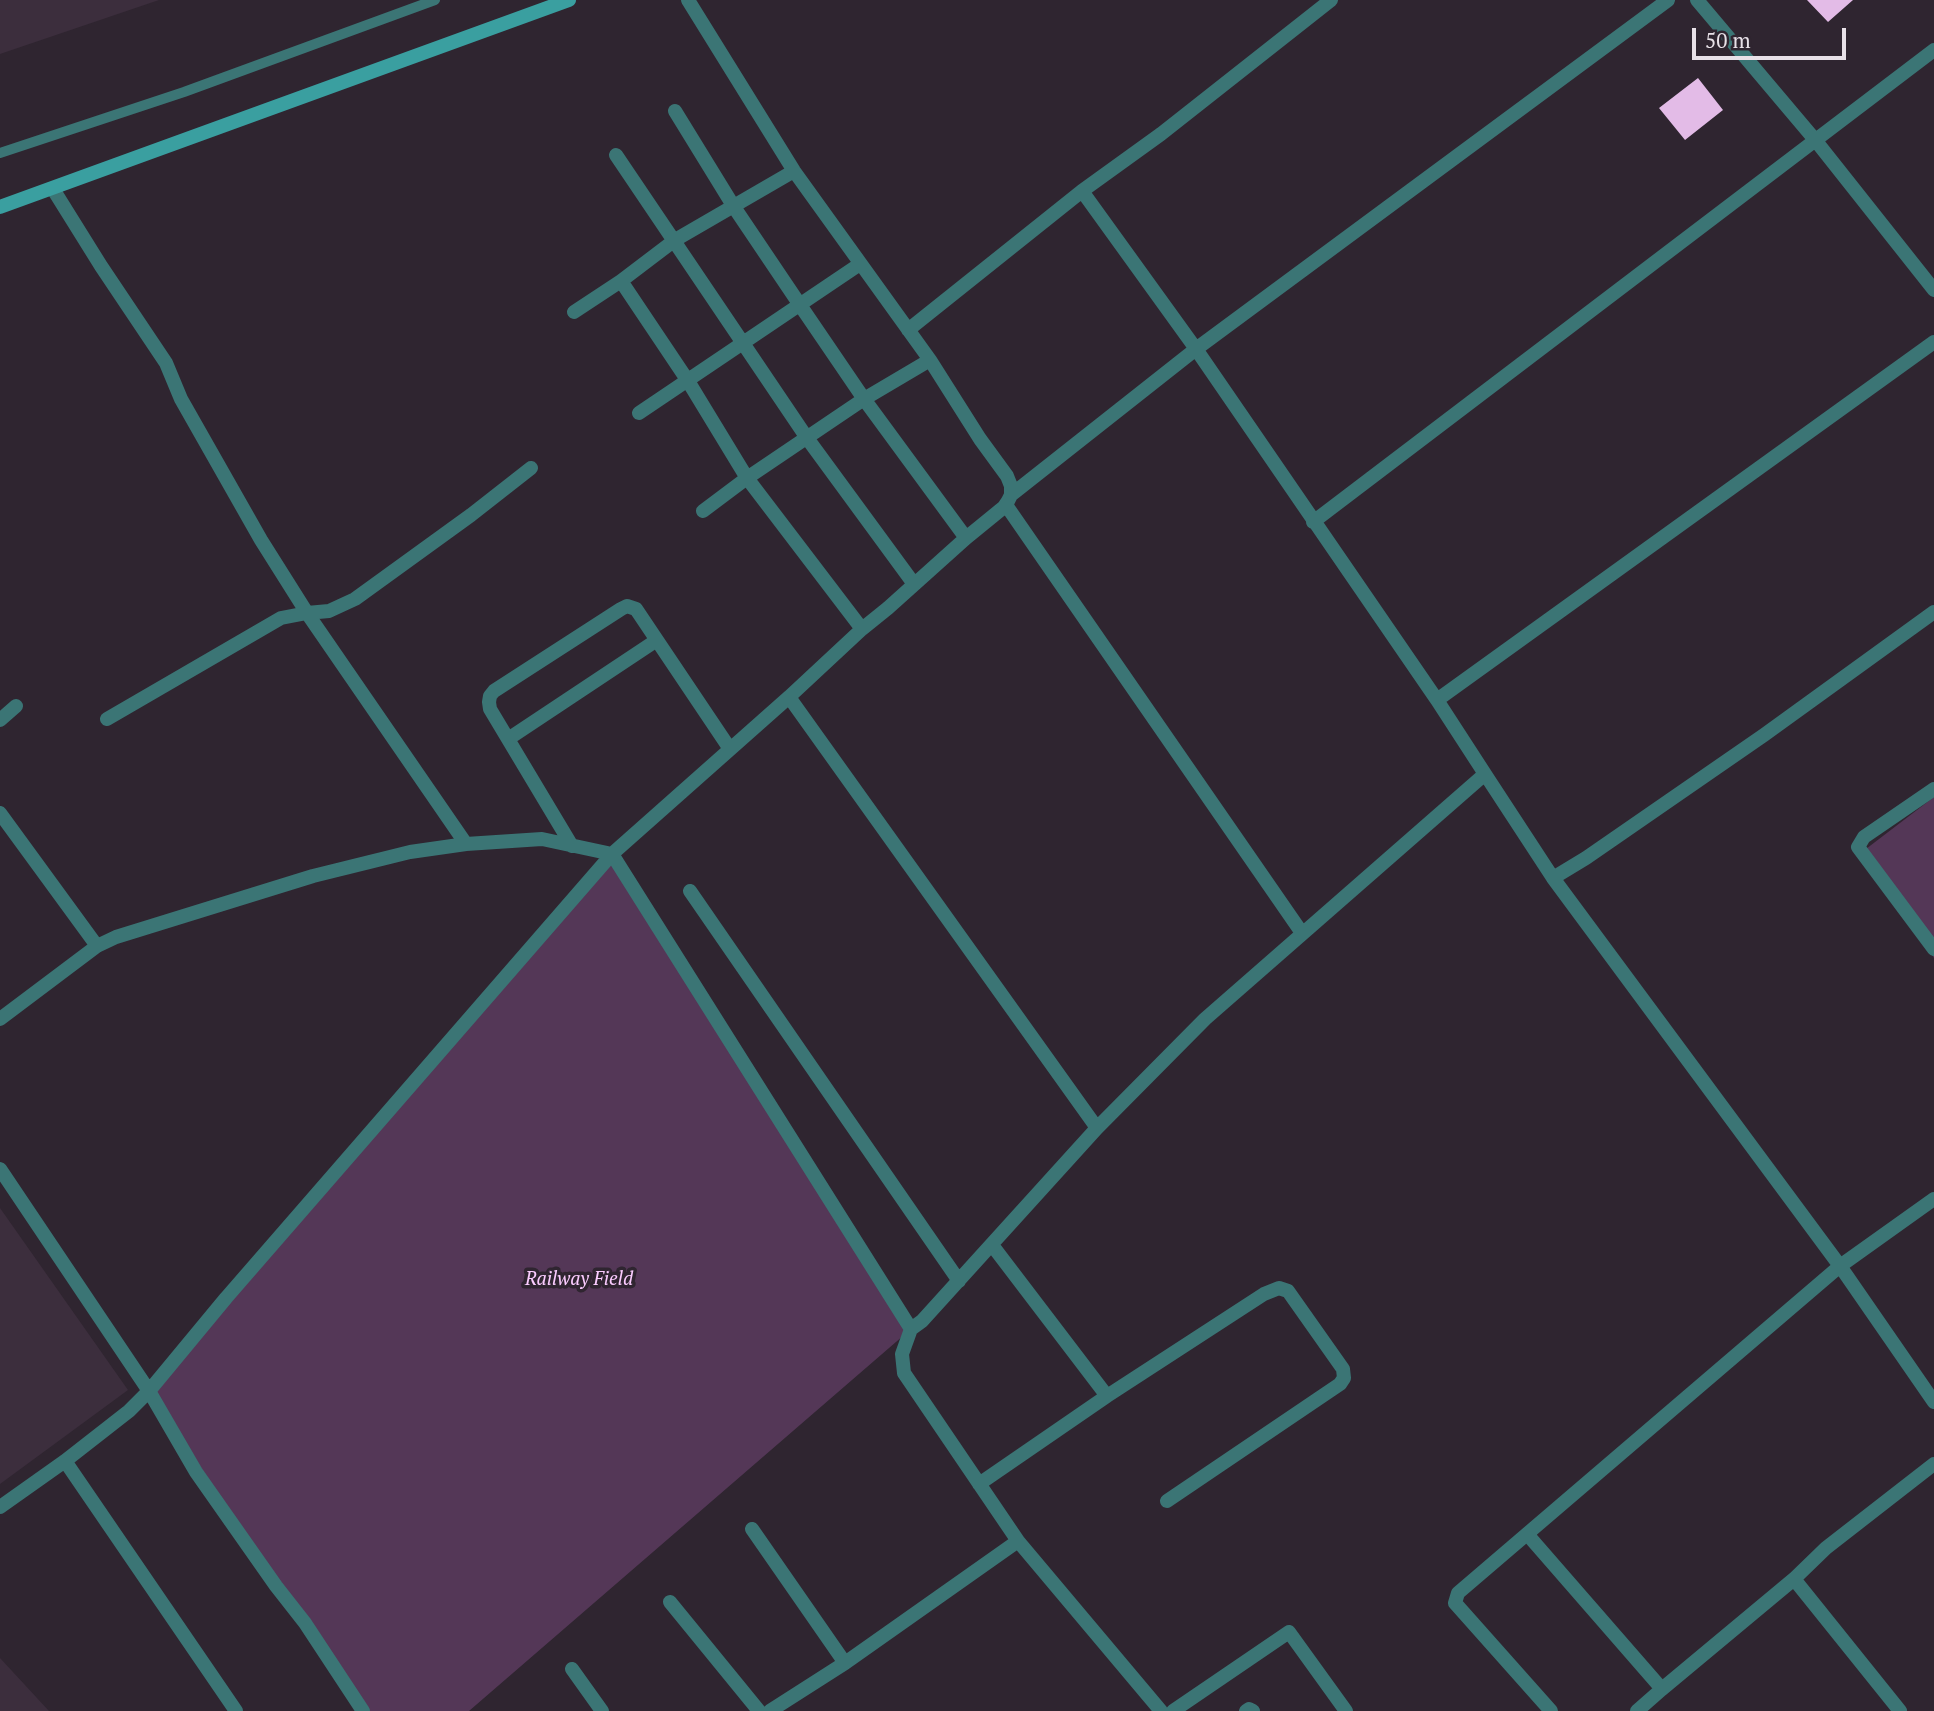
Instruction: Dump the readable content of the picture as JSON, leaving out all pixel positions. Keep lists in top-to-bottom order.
{
  "parks": ["Railway Field"],
  "scale_bar": "50 m"
}
